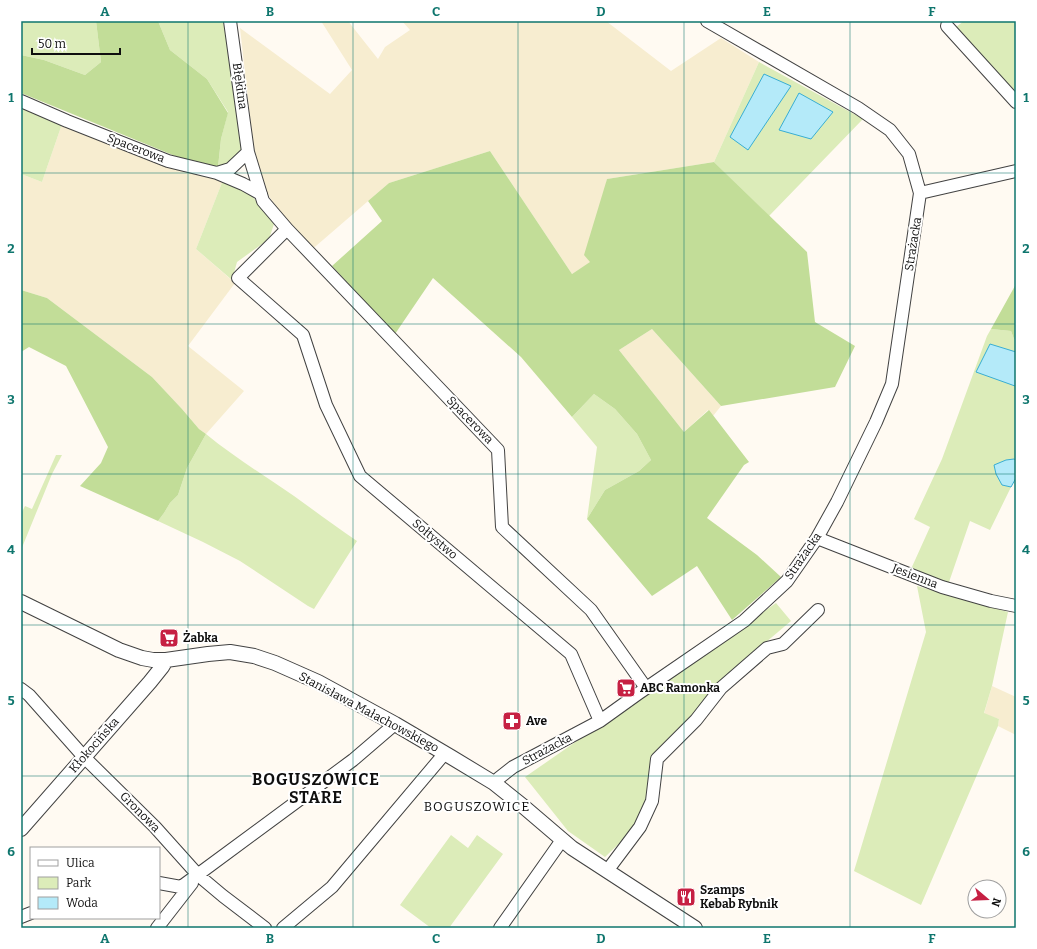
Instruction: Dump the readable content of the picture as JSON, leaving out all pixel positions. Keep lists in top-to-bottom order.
{
  "streets": {
    "street": [
      "Błękitna",
      "Spacerowa",
      "Strażacka",
      "Sołtystwo",
      "Jesienna",
      "Stanisława Małachowskiego",
      "Kłokocińska",
      "Gronowa"
    ]
  },
  "crossings": [
    ["Błękitna", "Spacerowa"],
    ["Spacerowa", "Strażacka"],
    ["Spacerowa", "Sołtystwo"],
    ["Strażacka", "Sołtystwo"],
    ["Strażacka", "Jesienna"],
    ["Strażacka", "Stanisława Małachowskiego"],
    ["Stanisława Małachowskiego", "Kłokocińska"],
    ["Kłokocińska", "Gronowa"]
  ],
  "districts": ["BOGUSZOWICE STARE", "BOGUSZOWICE"],
  "places": {
    "supermarket": ["Żabka", "ABC Ramonka"],
    "pharmacy": ["Ave"],
    "restaurant": ["Szamps Kebab Rybnik"]
  },
  "legend": ["Ulica", "Park", "Woda"],
  "scale_bar": "50 m",
  "north": "right",
  "grid": {
    "columns": [
      "A",
      "B",
      "C",
      "D",
      "E",
      "F"
    ],
    "rows": [
      "1",
      "2",
      "3",
      "4",
      "5",
      "6"
    ]
  }
}
